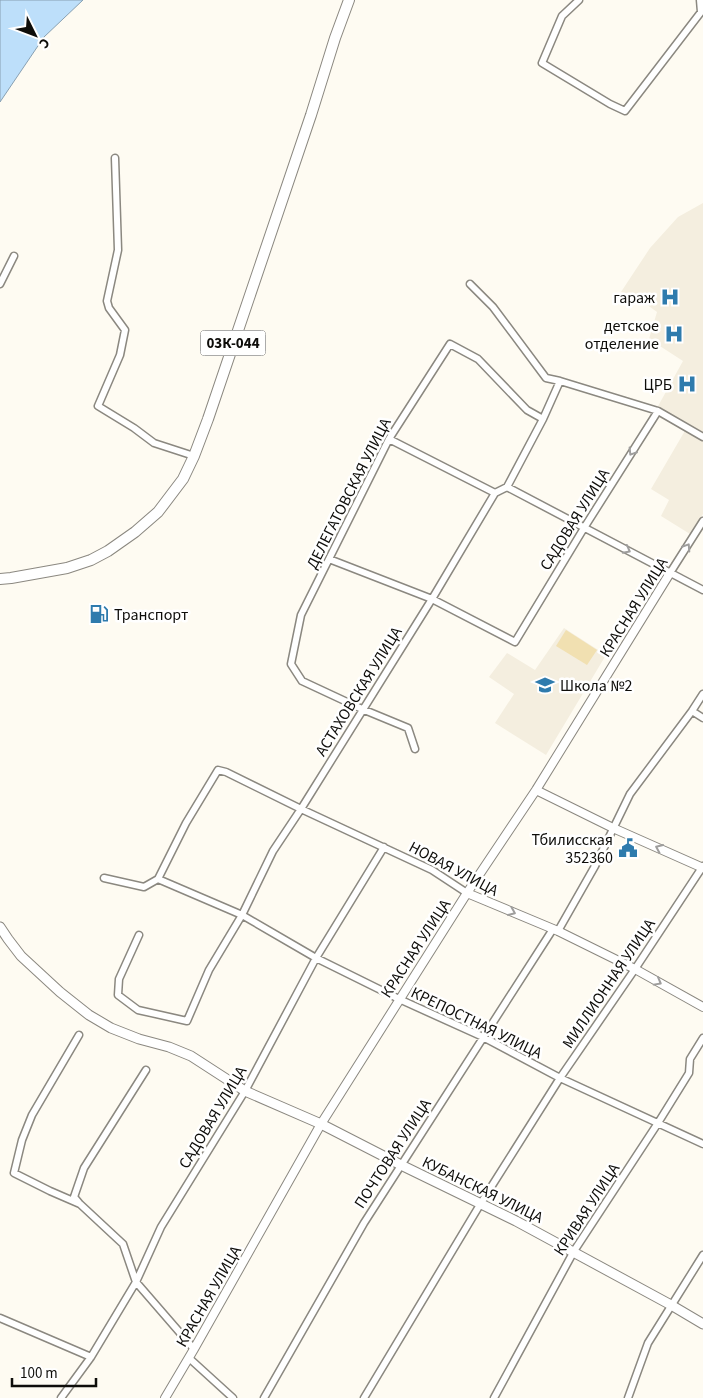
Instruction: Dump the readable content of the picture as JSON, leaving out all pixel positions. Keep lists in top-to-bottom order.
{
  "streets": {
    "main road": ["03К-044", "КУБАНСКАЯ УЛИЦА"],
    "street": [
      "ДЕЛЕГАТОВСКАЯ УЛИЦА",
      "САДОВАЯ УЛИЦА",
      "КРАСНАЯ УЛИЦА",
      "АСТАХОВСКАЯ УЛИЦА",
      "НОВАЯ УЛИЦА",
      "МИЛЛИОННАЯ УЛИЦА",
      "КРЕПОСТНАЯ УЛИЦА",
      "ПОЧТОВАЯ УЛИЦА",
      "КРИВАЯ УЛИЦА"
    ]
  },
  "crossings": [
    ["ДЕЛЕГАТОВСКАЯ УЛИЦА", "АСТАХОВСКАЯ УЛИЦА"],
    ["САДОВАЯ УЛИЦА", "АСТАХОВСКАЯ УЛИЦА"],
    ["САДОВАЯ УЛИЦА", "НОВАЯ УЛИЦА"],
    ["САДОВАЯ УЛИЦА", "КРЕПОСТНАЯ УЛИЦА"],
    ["САДОВАЯ УЛИЦА", "КУБАНСКАЯ УЛИЦА"],
    ["КРАСНАЯ УЛИЦА", "НОВАЯ УЛИЦА"],
    ["КРАСНАЯ УЛИЦА", "КРЕПОСТНАЯ УЛИЦА"],
    ["КРАСНАЯ УЛИЦА", "КУБАНСКАЯ УЛИЦА"],
    ["АСТАХОВСКАЯ УЛИЦА", "НОВАЯ УЛИЦА"],
    ["АСТАХОВСКАЯ УЛИЦА", "КРЕПОСТНАЯ УЛИЦА"],
    ["НОВАЯ УЛИЦА", "МИЛЛИОННАЯ УЛИЦА"],
    ["НОВАЯ УЛИЦА", "КРЕПОСТНАЯ УЛИЦА"],
    ["НОВАЯ УЛИЦА", "ПОЧТОВАЯ УЛИЦА"],
    ["МИЛЛИОННАЯ УЛИЦА", "КРЕПОСТНАЯ УЛИЦА"],
    ["МИЛЛИОННАЯ УЛИЦА", "КУБАНСКАЯ УЛИЦА"],
    ["КРЕПОСТНАЯ УЛИЦА", "ПОЧТОВАЯ УЛИЦА"],
    ["КРЕПОСТНАЯ УЛИЦА", "КРИВАЯ УЛИЦА"],
    ["ПОЧТОВАЯ УЛИЦА", "КУБАНСКАЯ УЛИЦА"],
    ["КУБАНСКАЯ УЛИЦА", "КРИВАЯ УЛИЦА"]
  ],
  "places": {
    "hospital": ["гараж", "детское отделение", "ЦРБ"],
    "fuel station": ["Транспорт"],
    "school or university": ["Школа №2"],
    "public building": ["Тбилисская 352360"]
  },
  "scale_bar": "100 m",
  "north": "bottom right"
}
